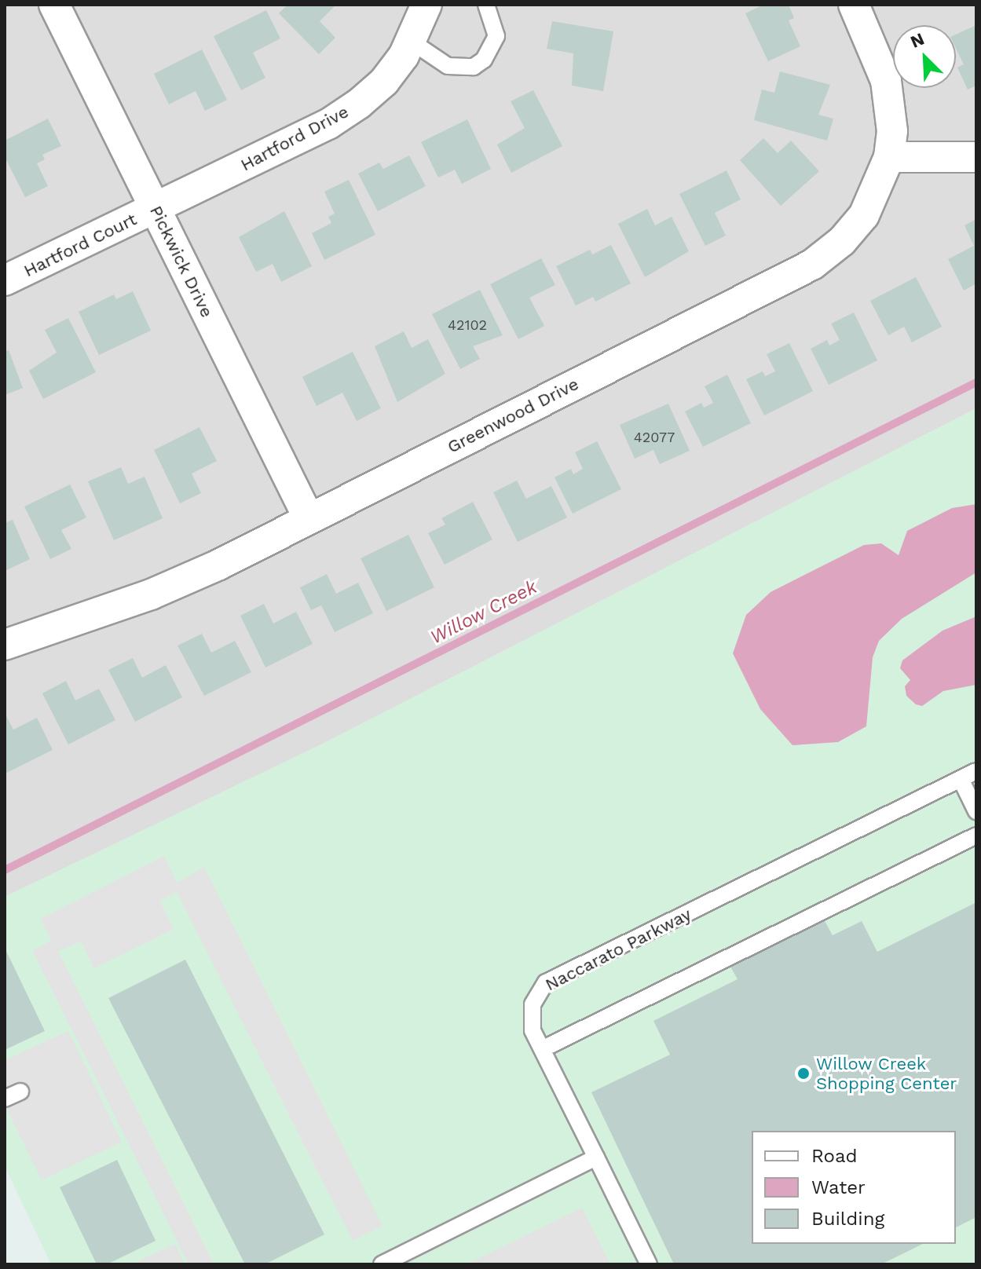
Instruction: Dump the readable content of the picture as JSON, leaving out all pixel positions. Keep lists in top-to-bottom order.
{
  "streets": {
    "street": [
      "Hartford Drive",
      "Hartford Court",
      "Pickwick Drive",
      "Greenwood Drive"
    ],
    "lane": ["Naccarato Parkway"]
  },
  "crossings": [
    ["Hartford Drive", "Hartford Court"],
    ["Hartford Drive", "Pickwick Drive"],
    ["Hartford Court", "Pickwick Drive"],
    ["Pickwick Drive", "Greenwood Drive"]
  ],
  "water": ["Willow Creek"],
  "places": ["Willow Creek Shopping Center"],
  "house_numbers": ["42102", "42077"],
  "legend": ["Road", "Water", "Building"],
  "north": "top left"
}
